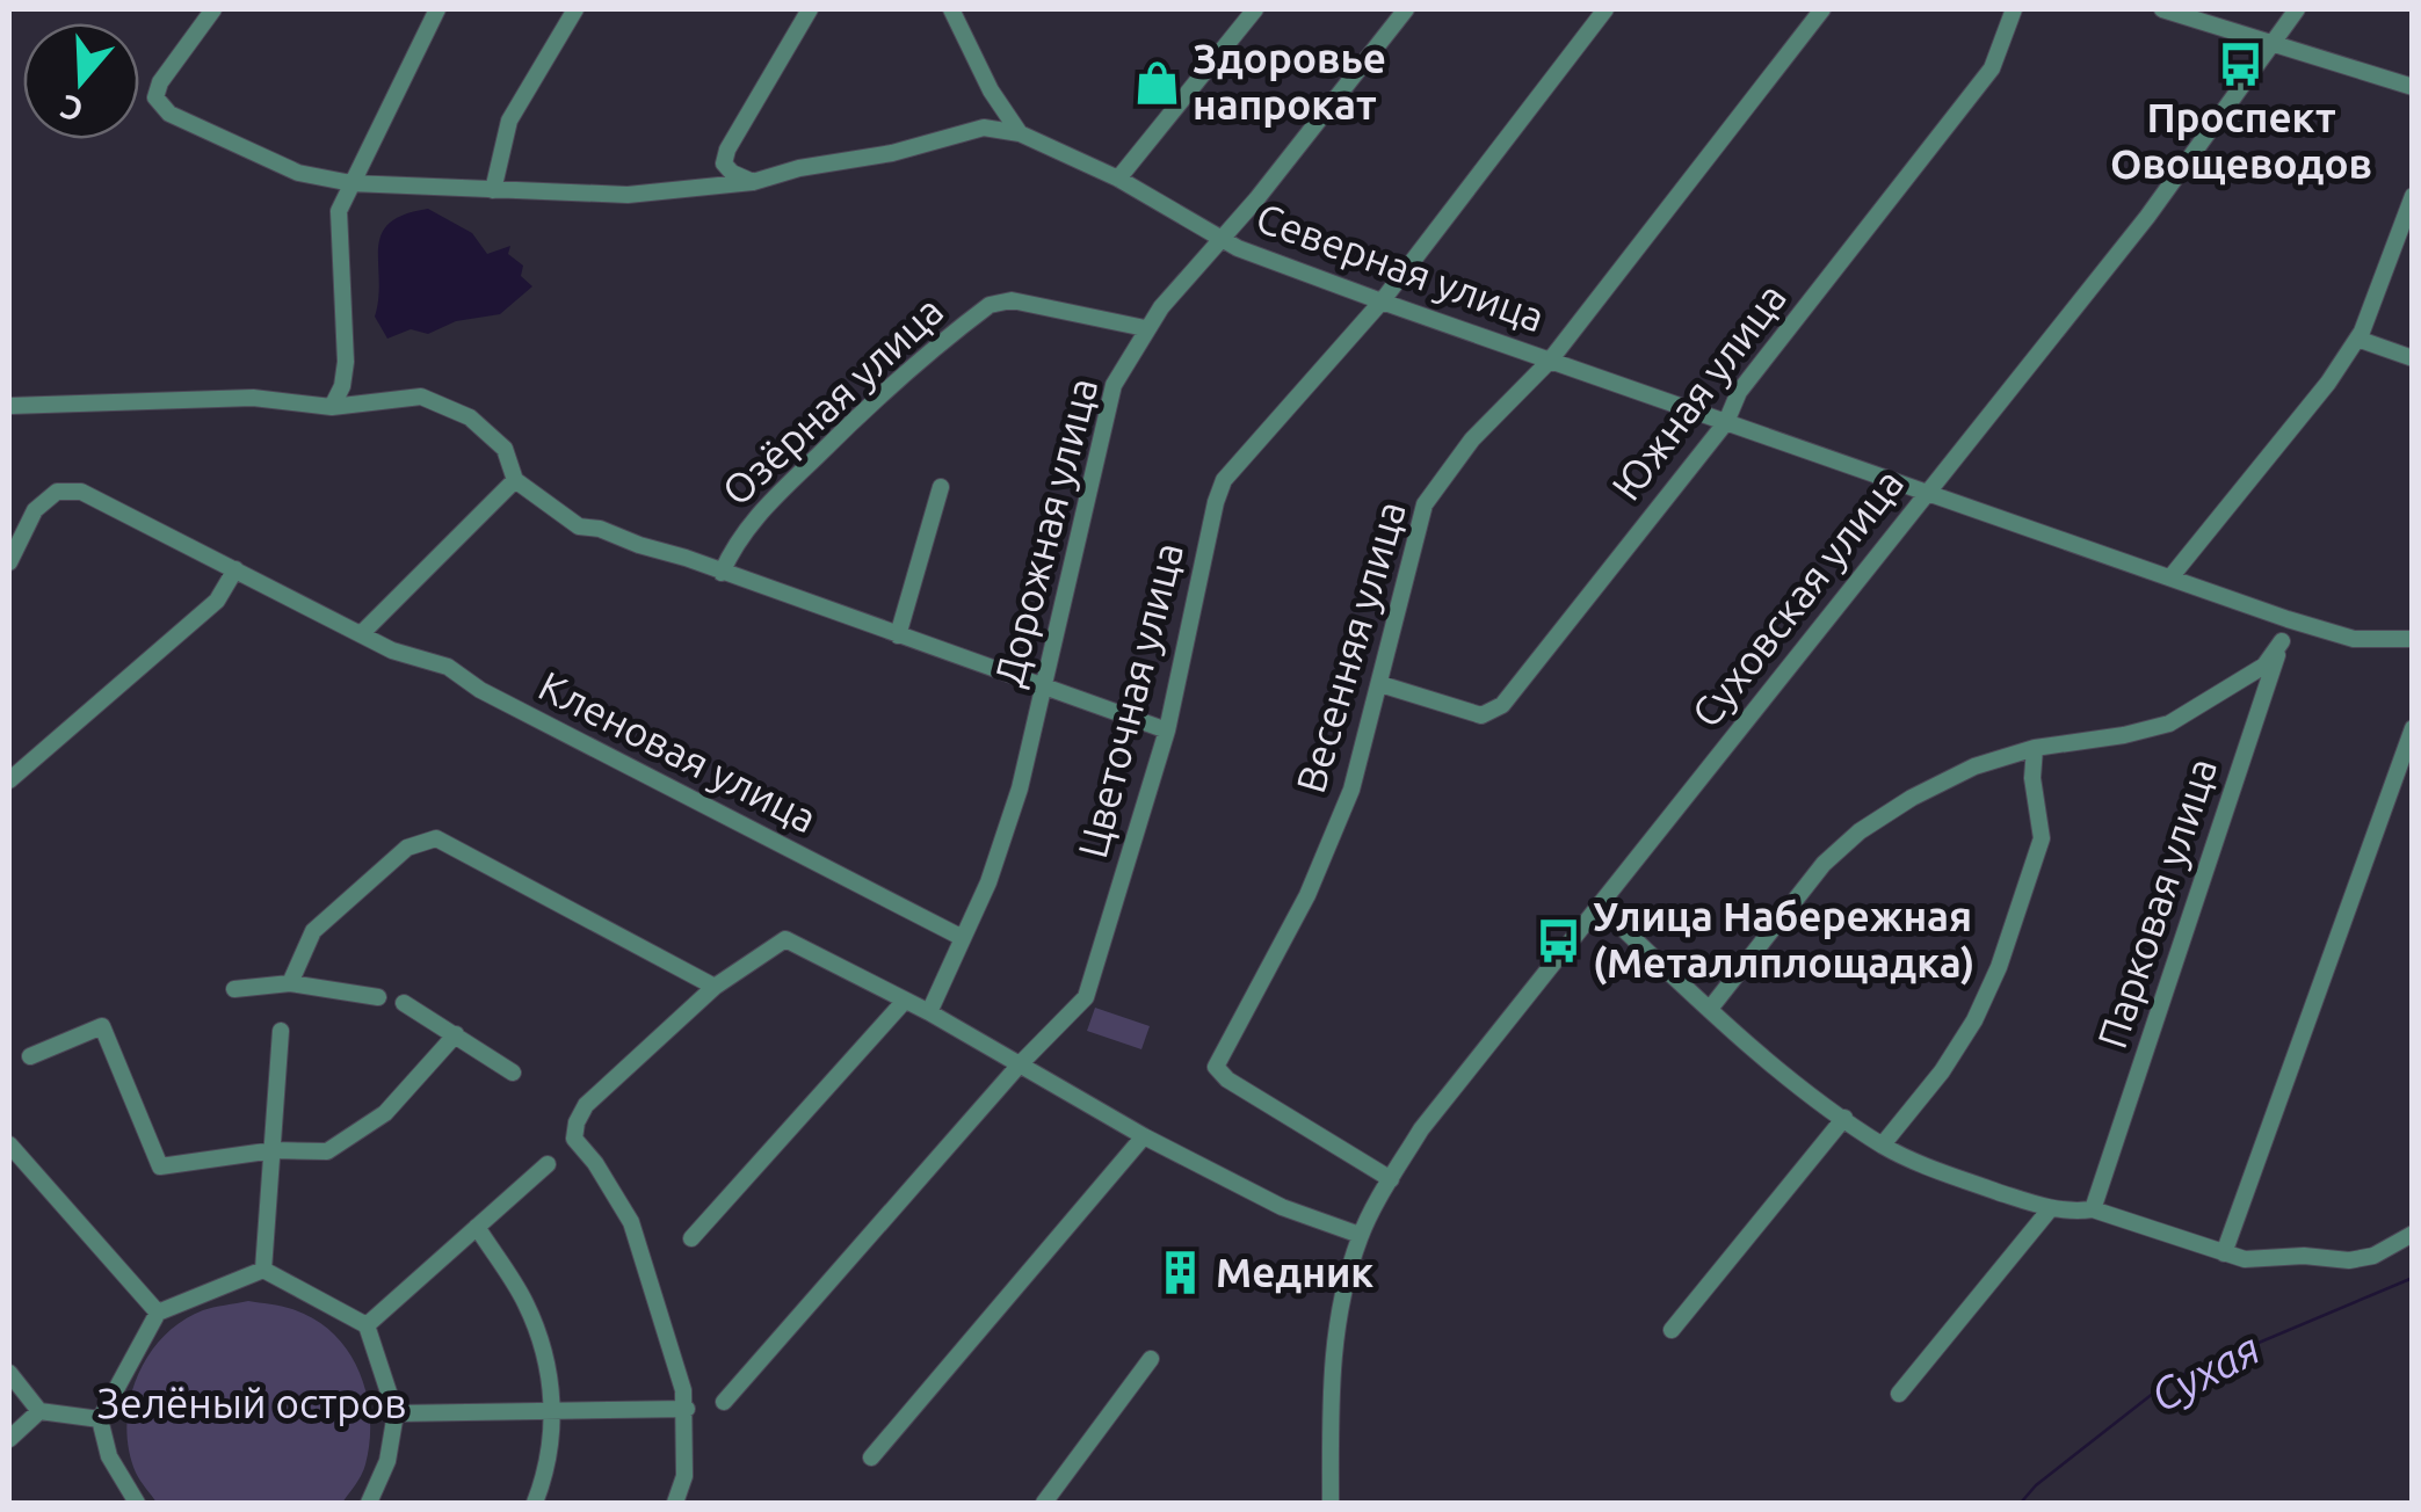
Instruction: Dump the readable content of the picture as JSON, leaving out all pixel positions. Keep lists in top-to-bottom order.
{
  "streets": {
    "street": [
      "Северная улица",
      "Южная улица",
      "Озёрная улица",
      "Дорожная улица",
      "Суховская улица",
      "Весенняя улица",
      "Цветочная улица",
      "Кленовая улица",
      "Парковая улица"
    ]
  },
  "crossings": [
    ["Северная улица", "Южная улица"],
    ["Северная улица", "Дорожная улица"],
    ["Северная улица", "Суховская улица"],
    ["Северная улица", "Весенняя улица"],
    ["Северная улица", "Цветочная улица"],
    ["Северная улица", "Парковая улица"],
    ["Южная улица", "Весенняя улица"],
    ["Озёрная улица", "Дорожная улица"],
    ["Дорожная улица", "Кленовая улица"],
    ["Суховская улица", "Весенняя улица"]
  ],
  "water": ["Сухая"],
  "parks": ["Зелёный остров"],
  "places": {
    "bus stop": ["Проспект Овощеводов", "Улица Набережная (Металлплощадка)"],
    "shop": ["Здоровье напрокат"],
    "building": ["Медник"]
  },
  "north": "bottom"
}
